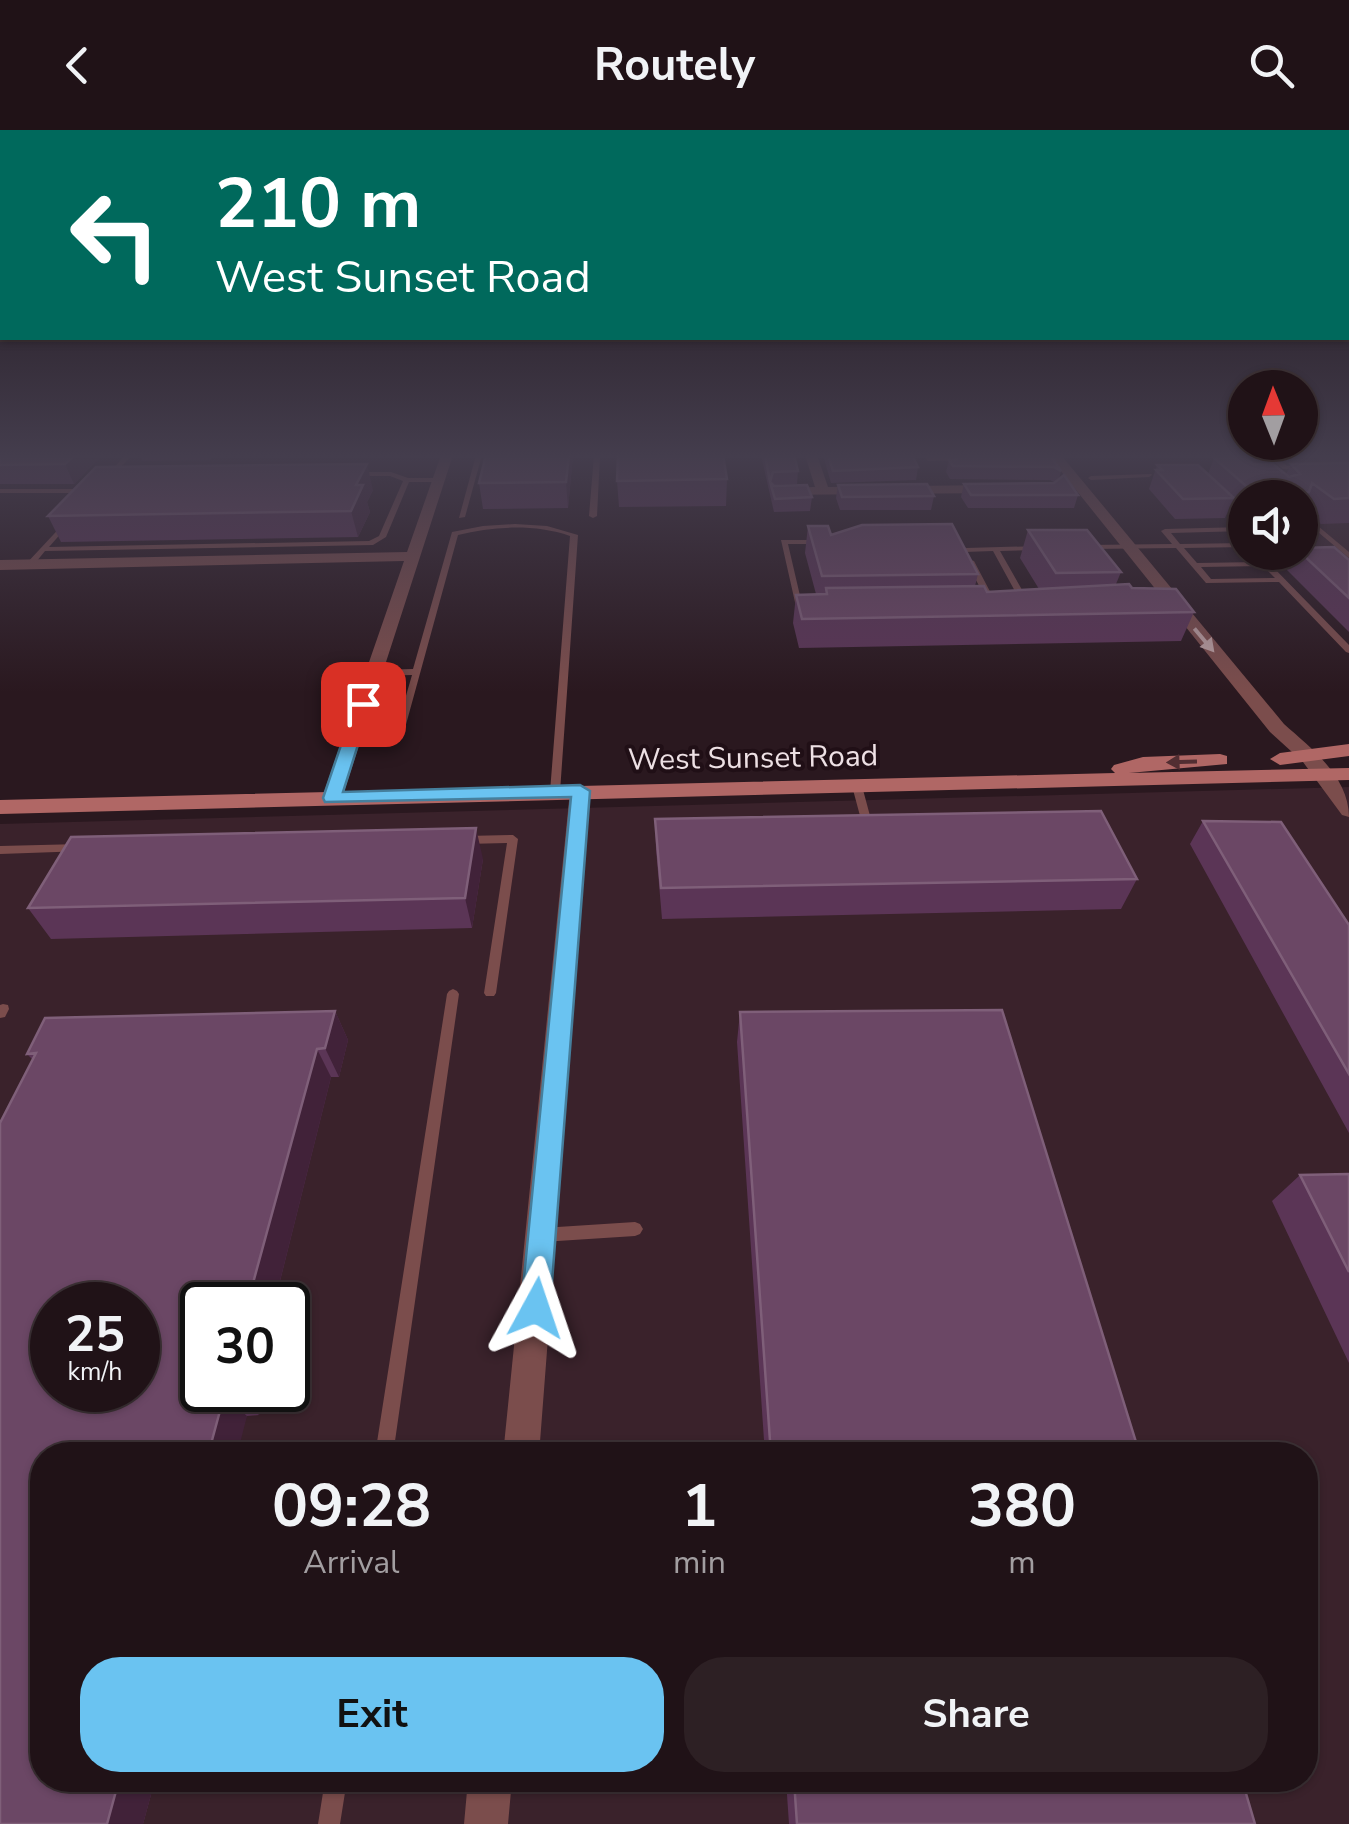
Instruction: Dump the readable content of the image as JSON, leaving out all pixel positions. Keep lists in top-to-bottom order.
{
  "streets": {
    "main road": ["West Sunset Road"]
  },
  "north": "top",
  "page": {
    "header": "Routely",
    "turn": ["210 m", "West Sunset Road"],
    "speed": "25 km/h",
    "limit": "30",
    "eta": [
      "09:28",
      "Arrival",
      "1",
      "min",
      "380",
      "m"
    ],
    "buttons": ["Exit", "Share"]
  }
}
